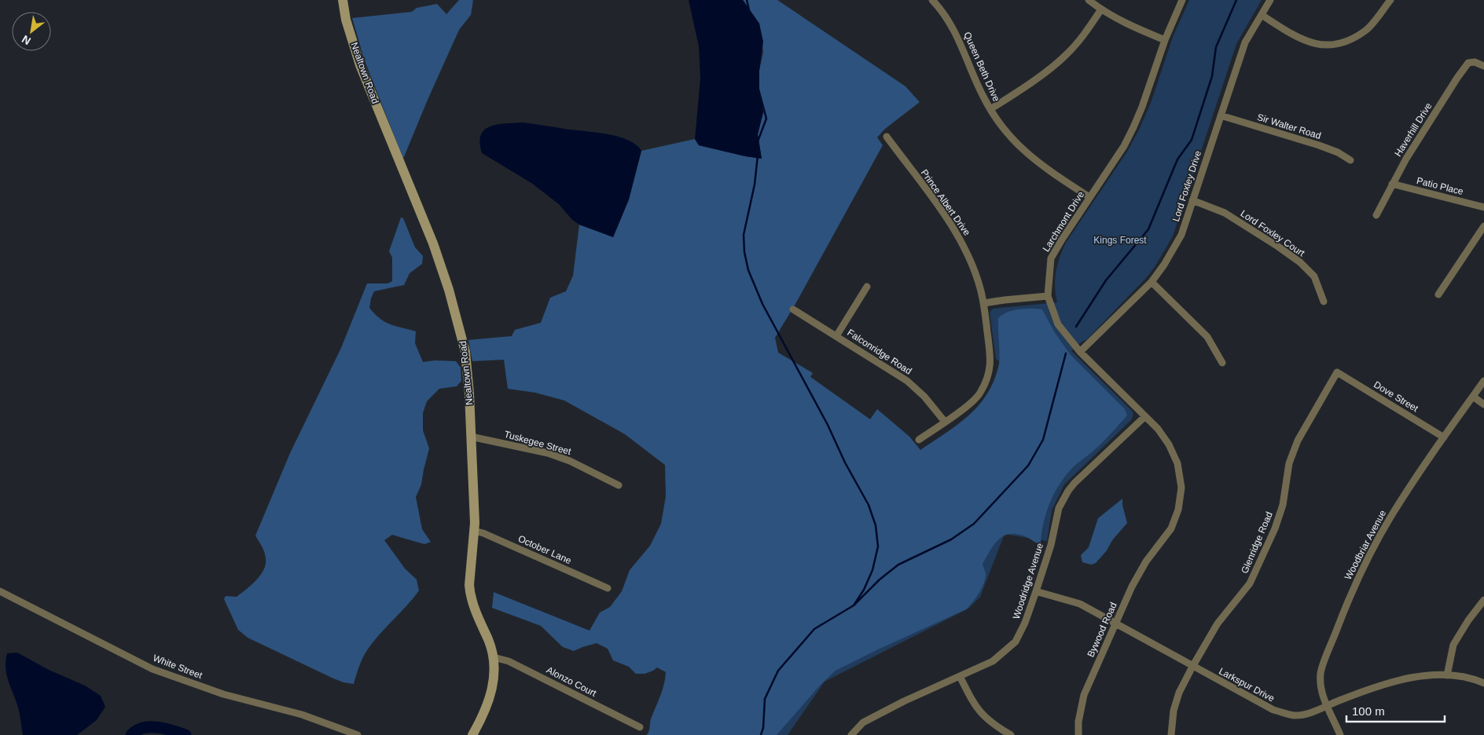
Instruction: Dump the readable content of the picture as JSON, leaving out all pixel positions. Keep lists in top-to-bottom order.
{
  "streets": {
    "street": [
      "Queen Beth Drive",
      "Nealtown Road",
      "Sir Walter Road",
      "Haverhill Drive",
      "Lord Foxley Drive",
      "Patio Place",
      "Prince Albert Drive",
      "Larchmont Drive",
      "Lord Foxley Court",
      "Falconridge Road",
      "Dove Street",
      "Tuskegee Street",
      "Glenridge Road",
      "Woodbriar Avenue",
      "October Lane",
      "Woodridge Avenue",
      "Bywood Road",
      "White Street",
      "Alonzo Court",
      "Larkspur Drive"
    ]
  },
  "crossings": [
    ["Queen Beth Drive", "Larchmont Drive"],
    ["Nealtown Road", "Tuskegee Street"],
    ["Nealtown Road", "October Lane"],
    ["Nealtown Road", "Alonzo Court"],
    ["Sir Walter Road", "Lord Foxley Drive"],
    ["Haverhill Drive", "Patio Place"],
    ["Lord Foxley Drive", "Larchmont Drive"],
    ["Lord Foxley Drive", "Lord Foxley Court"],
    ["Prince Albert Drive", "Falconridge Road"],
    ["Larchmont Drive", "Woodridge Avenue"],
    ["Larchmont Drive", "Bywood Road"],
    ["Dove Street", "Glenridge Road"],
    ["Dove Street", "Woodbriar Avenue"],
    ["Glenridge Road", "Larkspur Drive"],
    ["Woodbriar Avenue", "Larkspur Drive"],
    ["Woodridge Avenue", "Larkspur Drive"],
    ["Bywood Road", "Larkspur Drive"]
  ],
  "parks": ["Kings Forest"],
  "scale_bar": "100 m",
  "north": "bottom left"
}
